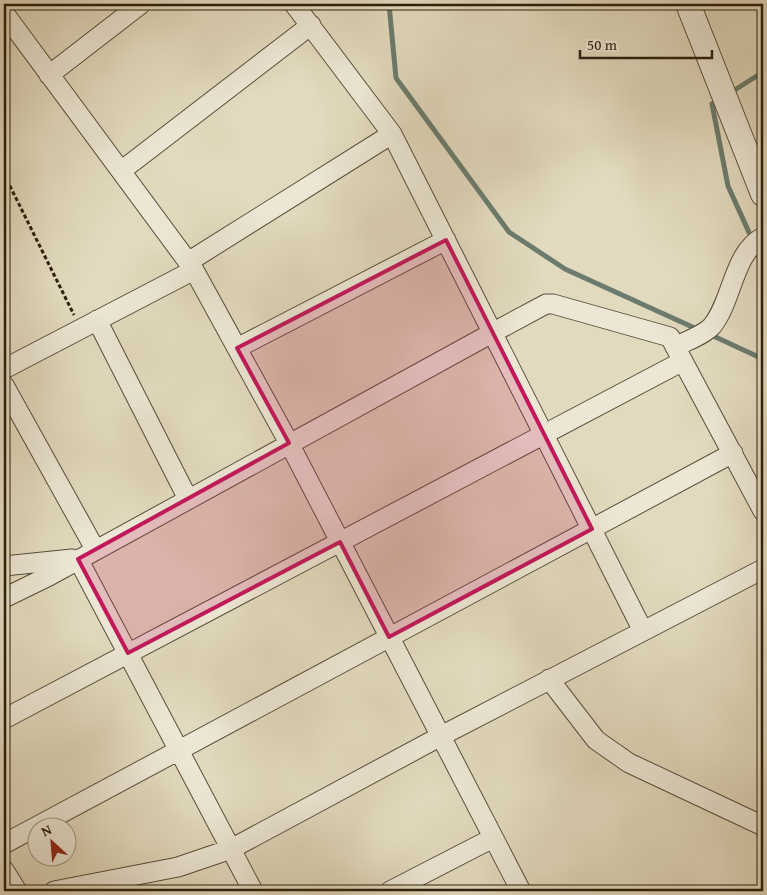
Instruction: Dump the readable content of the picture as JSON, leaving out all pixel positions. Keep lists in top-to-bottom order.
{
  "scale_bar": "50 m",
  "north": "top left"
}
